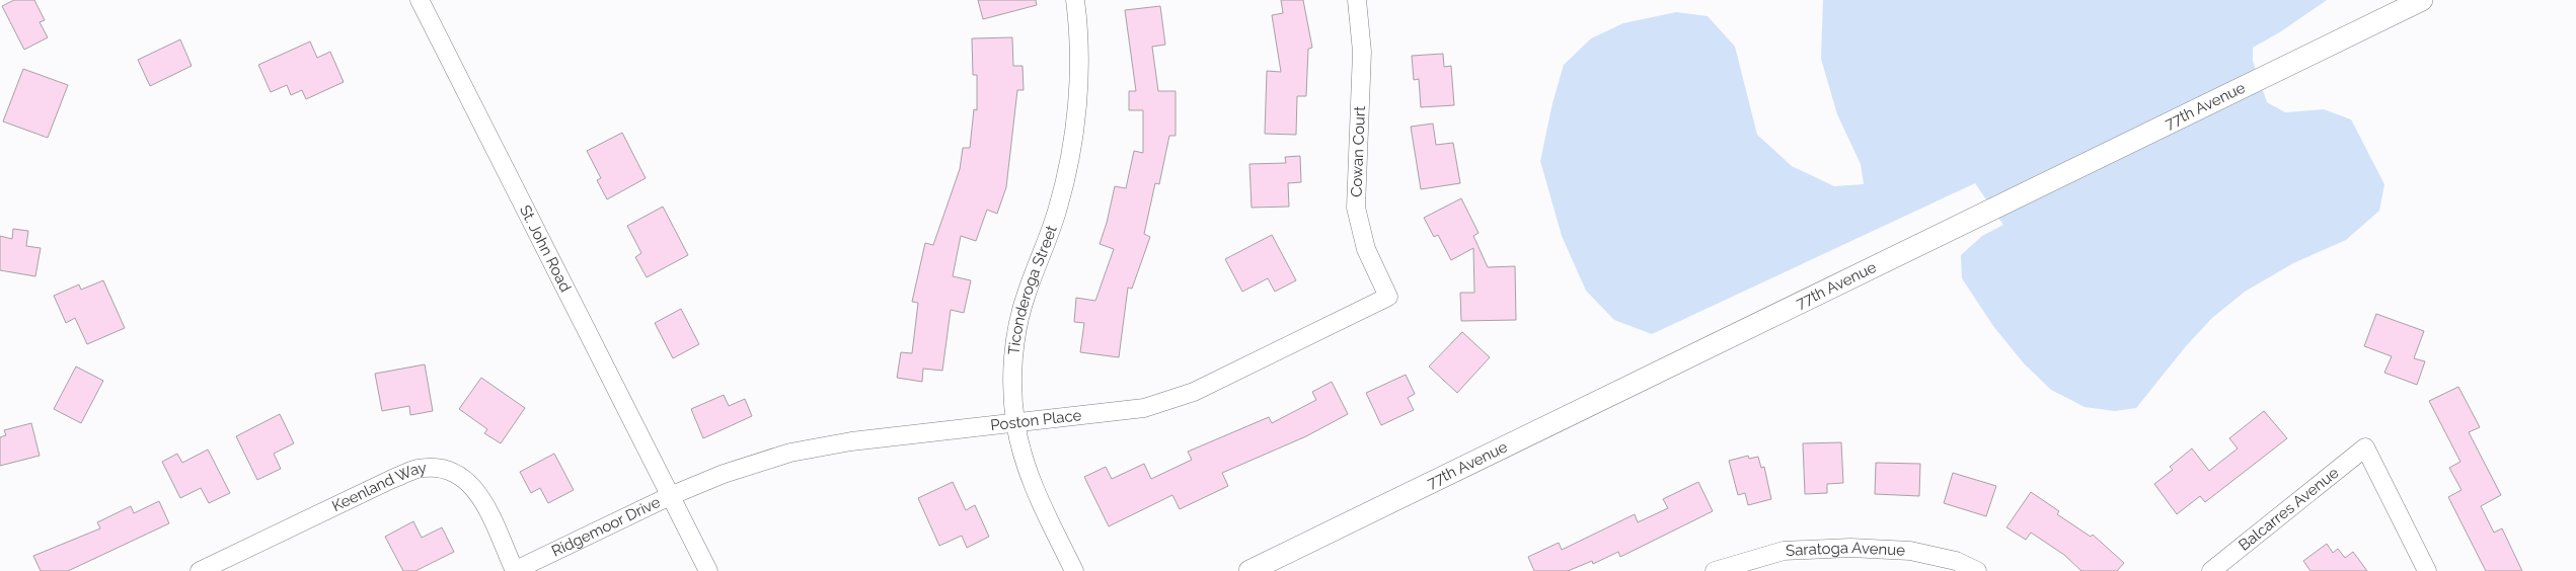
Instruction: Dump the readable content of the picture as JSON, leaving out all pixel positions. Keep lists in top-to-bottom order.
{
  "streets": {
    "street": [
      "77th Avenue",
      "Cowan Court",
      "St. John Road",
      "Ticonderoga Street",
      "Poston Place",
      "Keenland Way",
      "Balcarres Avenue",
      "Ridgemoor Drive",
      "Saratoga Avenue"
    ]
  },
  "crossings": [
    ["Cowan Court", "Poston Place"],
    ["St. John Road", "Poston Place"],
    ["St. John Road", "Ridgemoor Drive"],
    ["Ticonderoga Street", "Poston Place"],
    ["Poston Place", "Ridgemoor Drive"],
    ["Keenland Way", "Ridgemoor Drive"]
  ]
}
